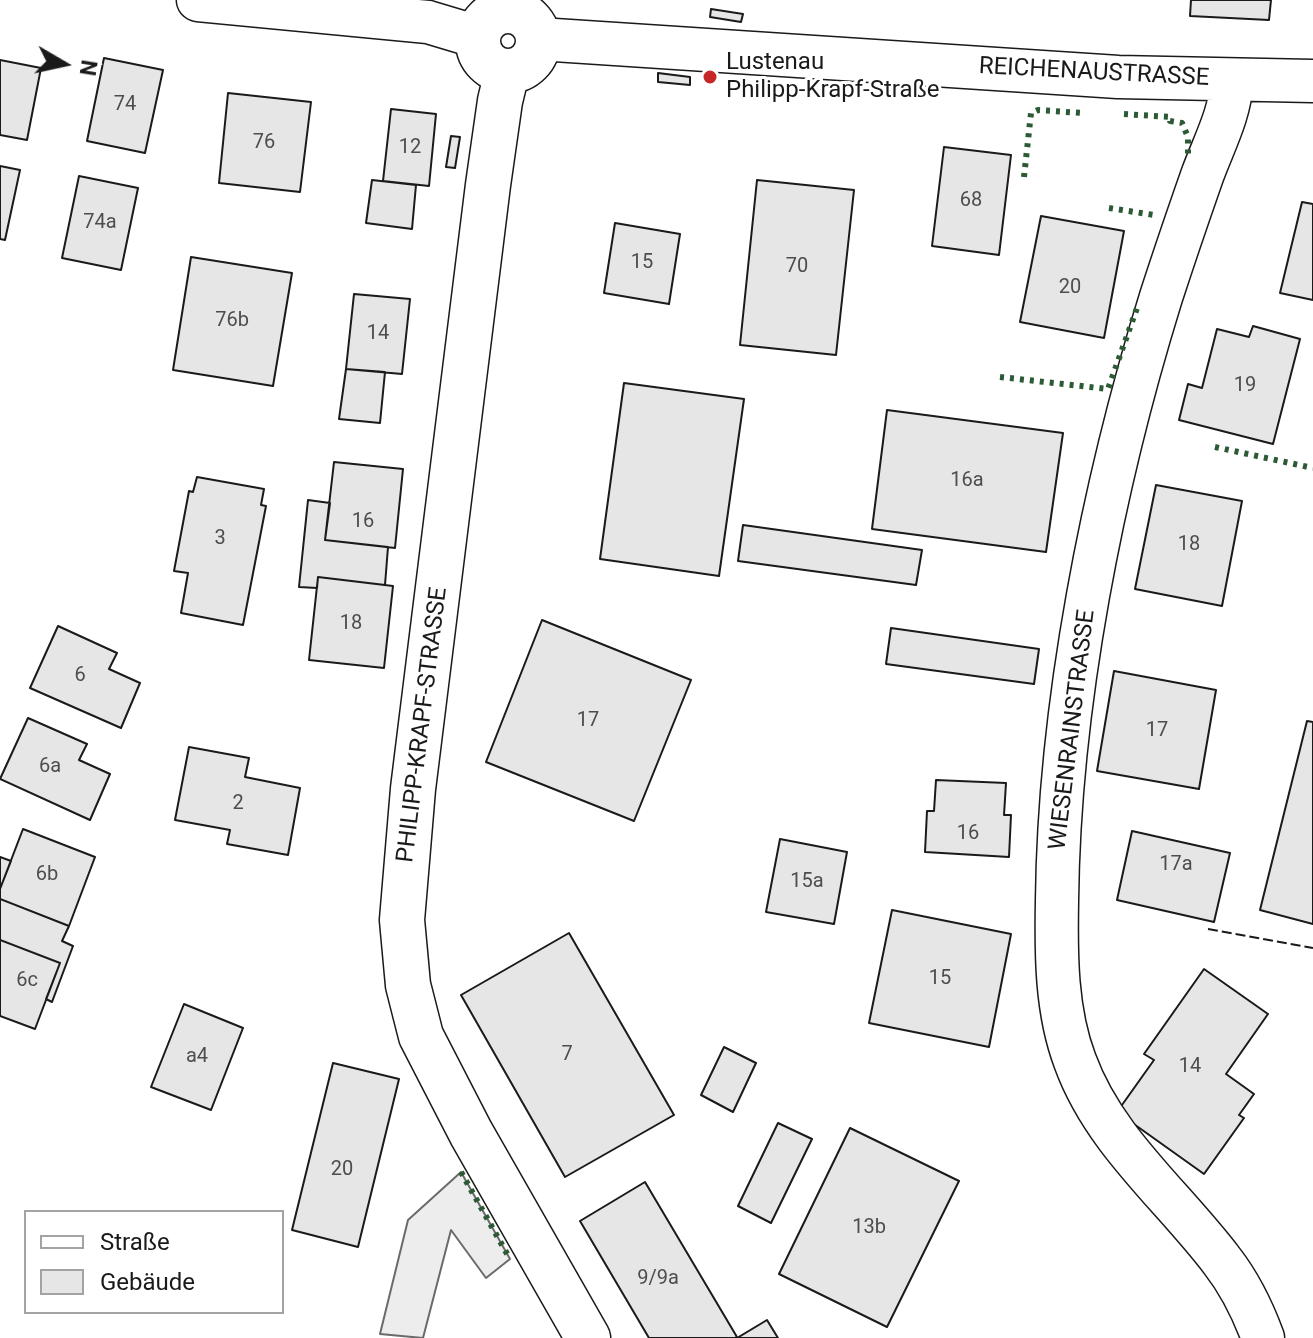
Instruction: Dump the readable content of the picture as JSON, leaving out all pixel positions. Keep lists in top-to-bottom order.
{
  "streets": {
    "street": ["REICHENAUSTRASSE", "PHILIPP-KRAPF-STRASSE", "WIESENRAINSTRASSE"]
  },
  "crossings": [
    ["REICHENAUSTRASSE", "PHILIPP-KRAPF-STRASSE"],
    ["REICHENAUSTRASSE", "WIESENRAINSTRASSE"]
  ],
  "places": ["Lustenau Philipp-Krapf-Straße"],
  "house_numbers": [
    "74",
    "76",
    "12",
    "68",
    "74a",
    "15",
    "70",
    "20",
    "76b",
    "14",
    "19",
    "16a",
    "16",
    "3",
    "18",
    "18",
    "6",
    "17",
    "17",
    "6a",
    "2",
    "16",
    "17a",
    "6b",
    "15a",
    "15",
    "6c",
    "7",
    "a4",
    "14",
    "20",
    "13b",
    "9/9a"
  ],
  "legend": ["Straße", "Gebäude"],
  "north": "right"
}
